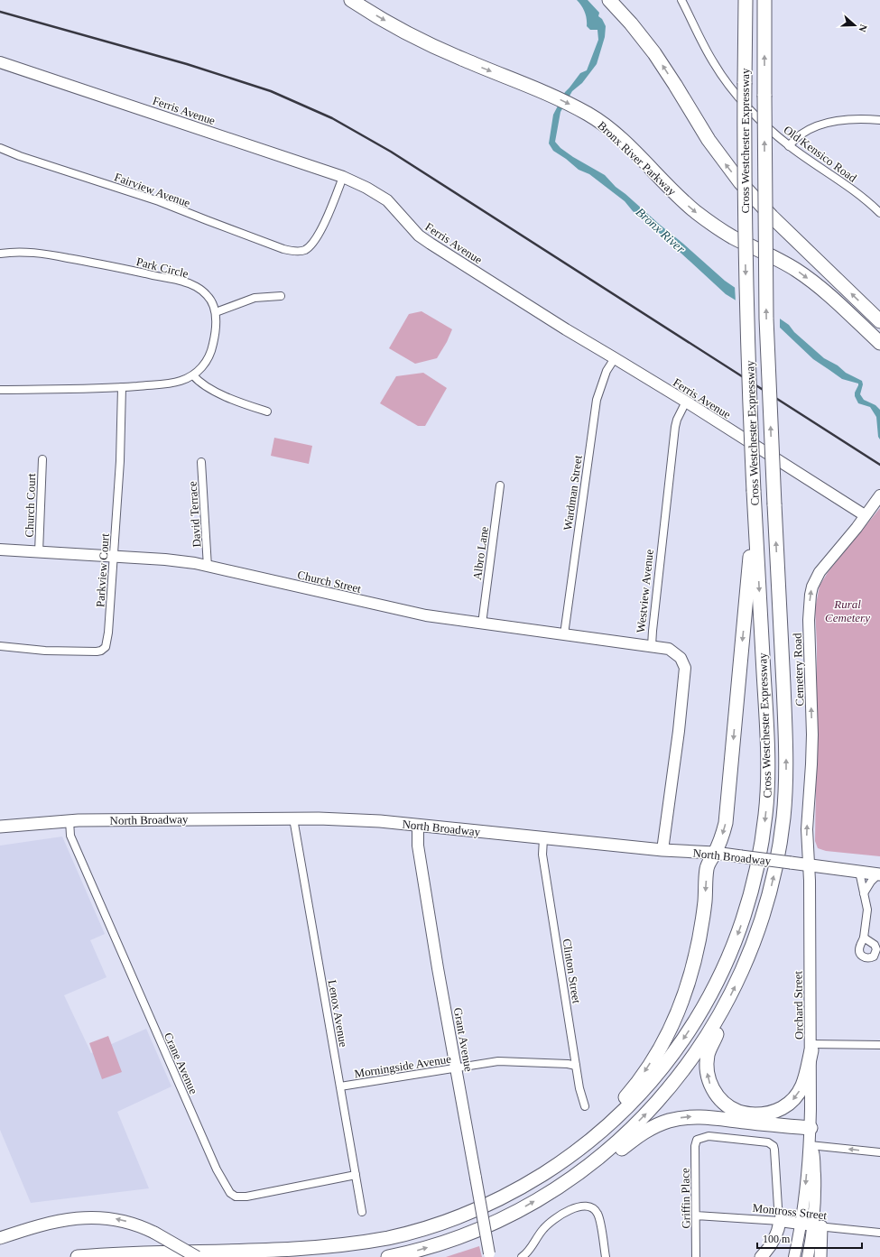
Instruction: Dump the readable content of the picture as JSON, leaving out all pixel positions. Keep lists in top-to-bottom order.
{
  "streets": {
    "highway": ["Cross Westchester Expressway", "Bronx River Parkway"],
    "main road": ["North Broadway"],
    "street": [
      "Ferris Avenue",
      "Old Kensico Road",
      "Fairview Avenue",
      "Park Circle",
      "Wardman Street",
      "Church Court",
      "David Terrace",
      "Albro Lane",
      "Parkview Court",
      "Church Street",
      "Westview Avenue",
      "Cemetery Road",
      "Clinton Street",
      "Orchard Street",
      "Lenox Avenue",
      "Grant Avenue",
      "Crane Avenue",
      "Morningside Avenue",
      "Griffin Place",
      "Montross Street"
    ]
  },
  "crossings": [
    ["Ferris Avenue", "Fairview Avenue"],
    ["Ferris Avenue", "Wardman Street"],
    ["Ferris Avenue", "Westview Avenue"],
    ["Ferris Avenue", "Cemetery Road"],
    ["Park Circle", "Parkview Court"],
    ["Wardman Street", "Church Street"],
    ["Church Court", "Church Street"],
    ["David Terrace", "Church Street"],
    ["Albro Lane", "Church Street"],
    ["Parkview Court", "Church Street"],
    ["Church Street", "Westview Avenue"],
    ["Westview Avenue", "North Broadway"],
    ["Cemetery Road", "North Broadway"],
    ["Cemetery Road", "Orchard Street"],
    ["North Broadway", "Clinton Street"],
    ["North Broadway", "Orchard Street"],
    ["North Broadway", "Lenox Avenue"],
    ["North Broadway", "Grant Avenue"],
    ["North Broadway", "Crane Avenue"],
    ["Clinton Street", "Morningside Avenue"],
    ["Orchard Street", "Montross Street"],
    ["Lenox Avenue", "Crane Avenue"],
    ["Lenox Avenue", "Morningside Avenue"],
    ["Grant Avenue", "Morningside Avenue"],
    ["Griffin Place", "Montross Street"]
  ],
  "one_way": ["Cemetery Road"],
  "water": ["Bronx River"],
  "parks": ["Rural Cemetery"],
  "scale_bar": "100 m",
  "north": "right"
}
